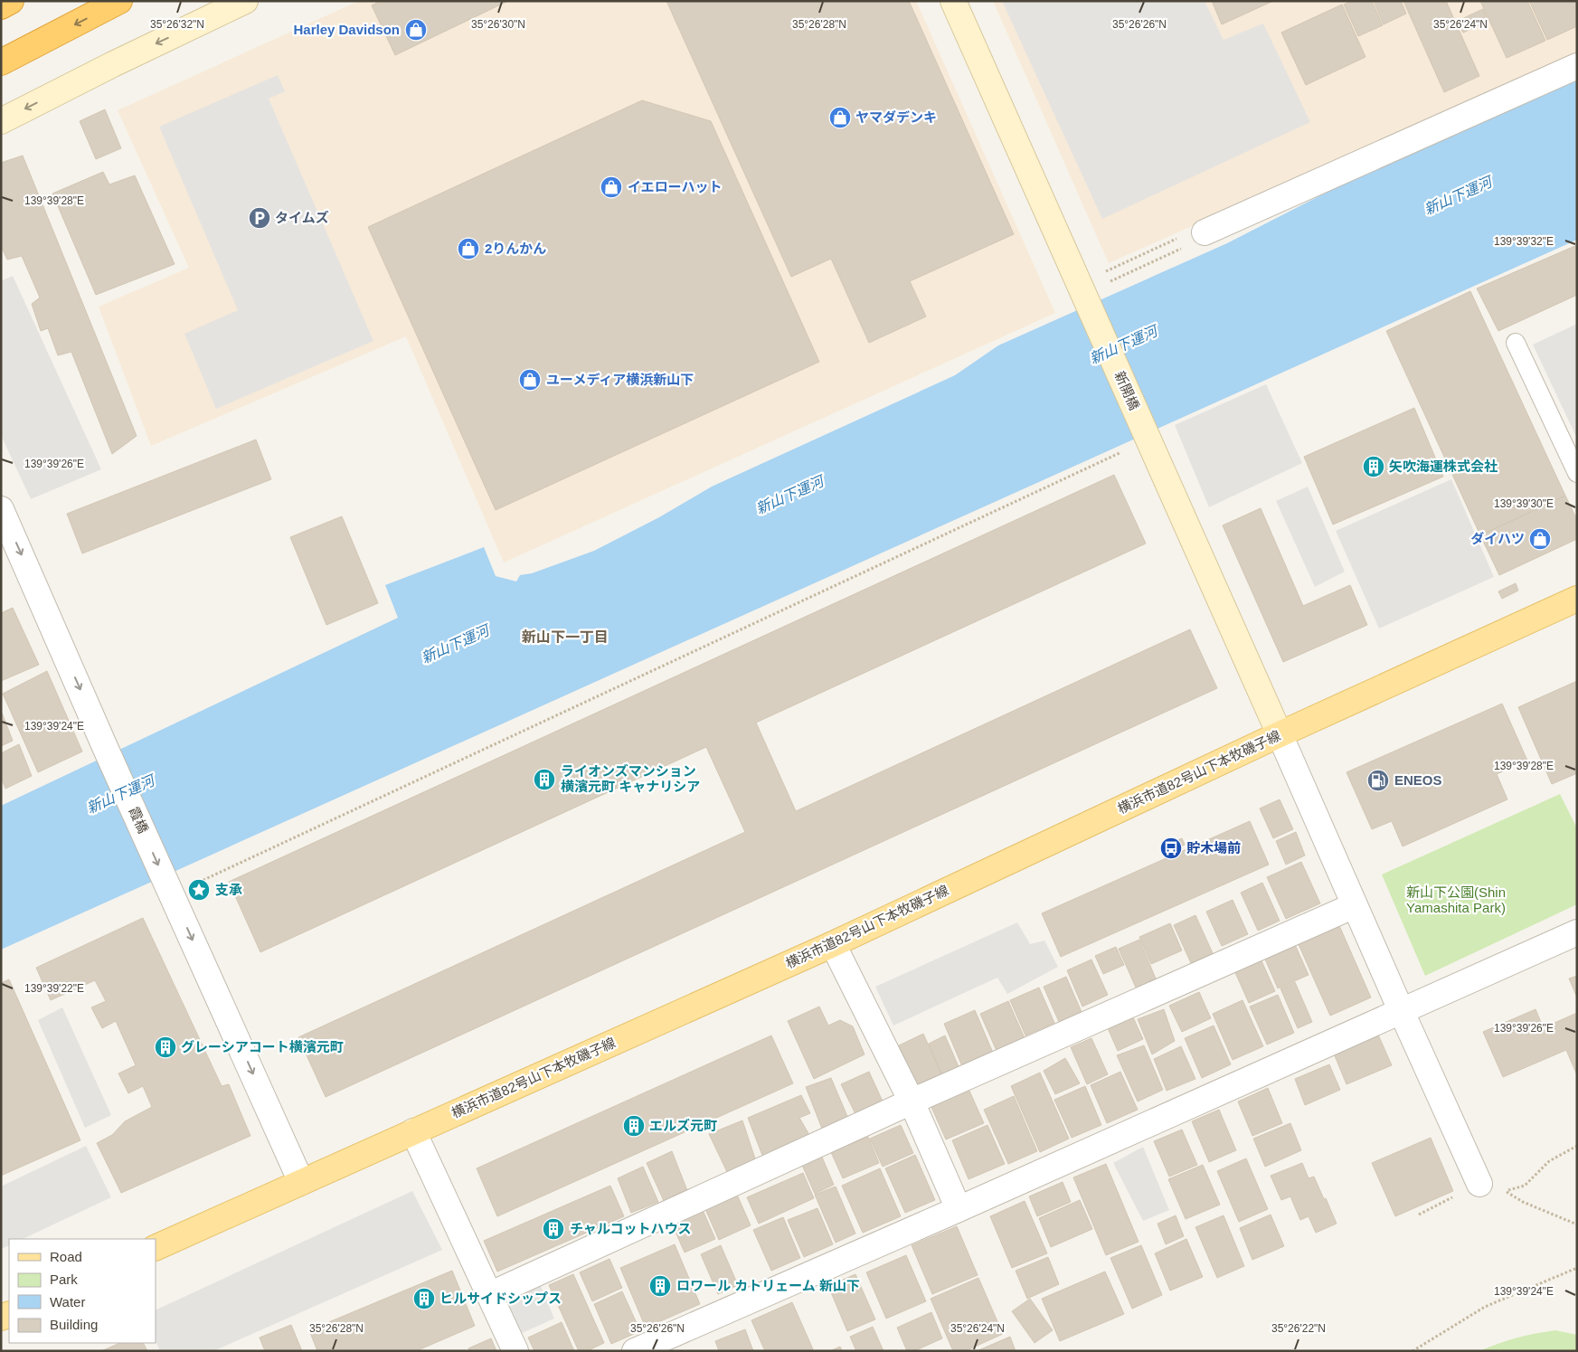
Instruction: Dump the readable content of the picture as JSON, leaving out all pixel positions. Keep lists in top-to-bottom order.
{
  "streets": {
    "main road": ["横浜市道82号山下本牧磯子線"],
    "street": ["新開橋", "霞橋"]
  },
  "crossings": [
    ["新開橋", "横浜市道82号山下本牧磯子線"],
    ["横浜市道82号山下本牧磯子線", "霞橋"]
  ],
  "one_way": ["霞橋"],
  "districts": ["新山下一丁目"],
  "water": ["新山下運河"],
  "parks": ["新山下公園(Shin Yamashita Park)"],
  "places": {
    "shop": [
      "Harley Davidson",
      "ヤマダデンキ",
      "イエローハット",
      "2りんかん",
      "ユーメディア横浜新山下",
      "ダイハツ"
    ],
    "parking": ["タイムズ"],
    "building": [
      "矢吹海運株式会社",
      "ライオンズマンション 横濱元町 キャナリシア",
      "グレーシアコート横濱元町",
      "エルズ元町",
      "チャルコットハウス",
      "ロワール カトリェーム 新山下",
      "ヒルサイドシップス"
    ],
    "fuel station": ["ENEOS"],
    "bus stop": ["貯木場前"],
    "place": ["支承"]
  },
  "legend": [
    "Road",
    "Park",
    "Water",
    "Building"
  ],
  "coordinates": [
    "35°26'32\"N",
    "35°26'30\"N",
    "35°26'28\"N",
    "35°26'26\"N",
    "35°26'24\"N",
    "139°39'28\"E",
    "139°39'32\"E",
    "139°39'26\"E",
    "139°39'30\"E",
    "139°39'24\"E",
    "139°39'22\"E",
    "35°26'22\"N"
  ]
}
